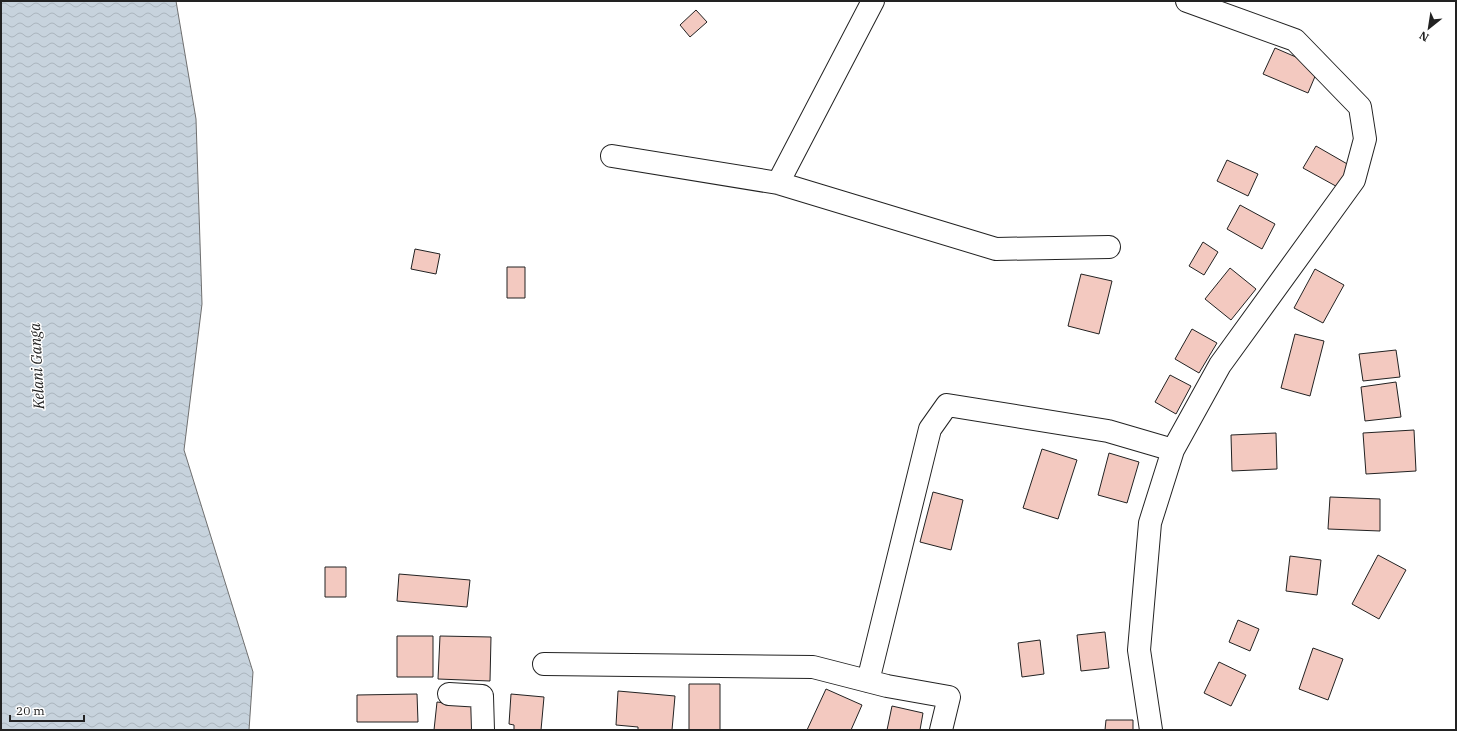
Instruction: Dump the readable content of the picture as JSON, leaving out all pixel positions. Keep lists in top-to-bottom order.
{
  "water": ["Kelani Ganga"],
  "scale_bar": "20 m",
  "north": "bottom left"
}
